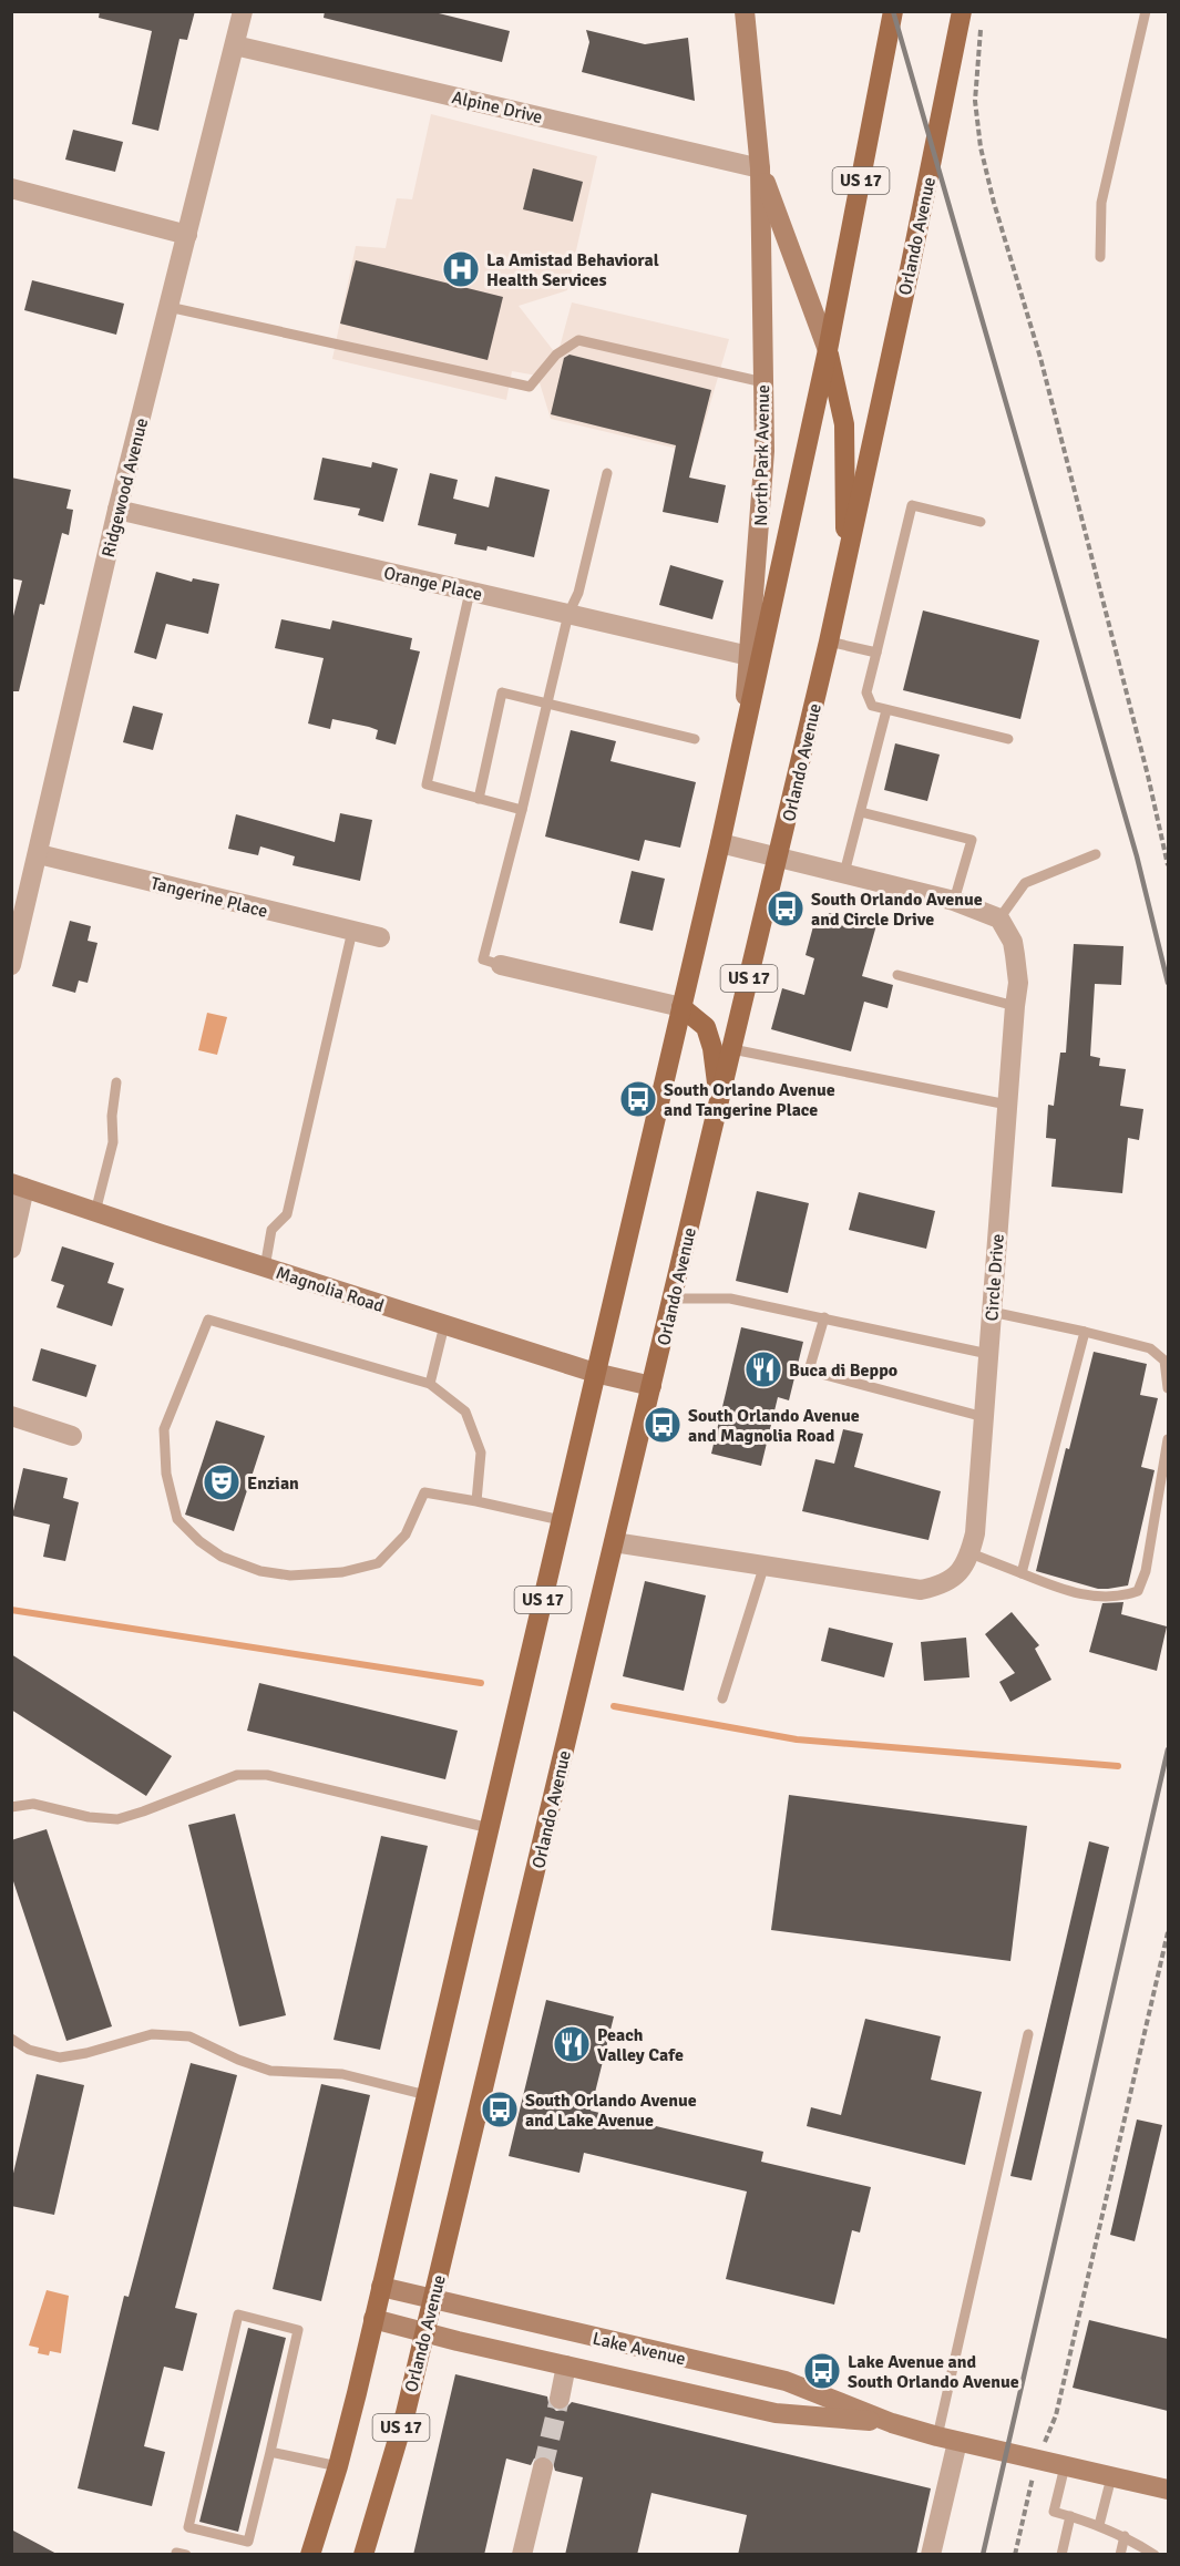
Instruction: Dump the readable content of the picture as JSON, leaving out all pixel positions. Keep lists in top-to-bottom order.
{
  "streets": {
    "main road": ["US 17", "Orlando Avenue"],
    "street": [
      "Alpine Drive",
      "North Park Avenue",
      "Ridgewood Avenue",
      "Orange Place",
      "Tangerine Place",
      "Circle Drive",
      "Magnolia Road",
      "Lake Avenue"
    ]
  },
  "crossings": [
    ["Alpine Drive", "North Park Avenue"],
    ["Alpine Drive", "Ridgewood Avenue"],
    ["US 17", "North Park Avenue"],
    ["US 17", "Magnolia Road"],
    ["US 17", "Lake Avenue"],
    ["Orlando Avenue", "Circle Drive"],
    ["Orlando Avenue", "Magnolia Road"],
    ["Orlando Avenue", "Lake Avenue"],
    ["North Park Avenue", "Orange Place"],
    ["Ridgewood Avenue", "Orange Place"],
    ["Ridgewood Avenue", "Tangerine Place"]
  ],
  "places": {
    "hospital": ["La Amistad Behavioral Health Services"],
    "bus stop": [
      "South Orlando Avenue and Circle Drive",
      "South Orlando Avenue and Tangerine Place",
      "South Orlando Avenue and Magnolia Road",
      "South Orlando Avenue and Lake Avenue",
      "Lake Avenue and South Orlando Avenue"
    ],
    "restaurant": ["Buca di Beppo", "Peach Valley Cafe"],
    "theatre": ["Enzian"]
  }
}
